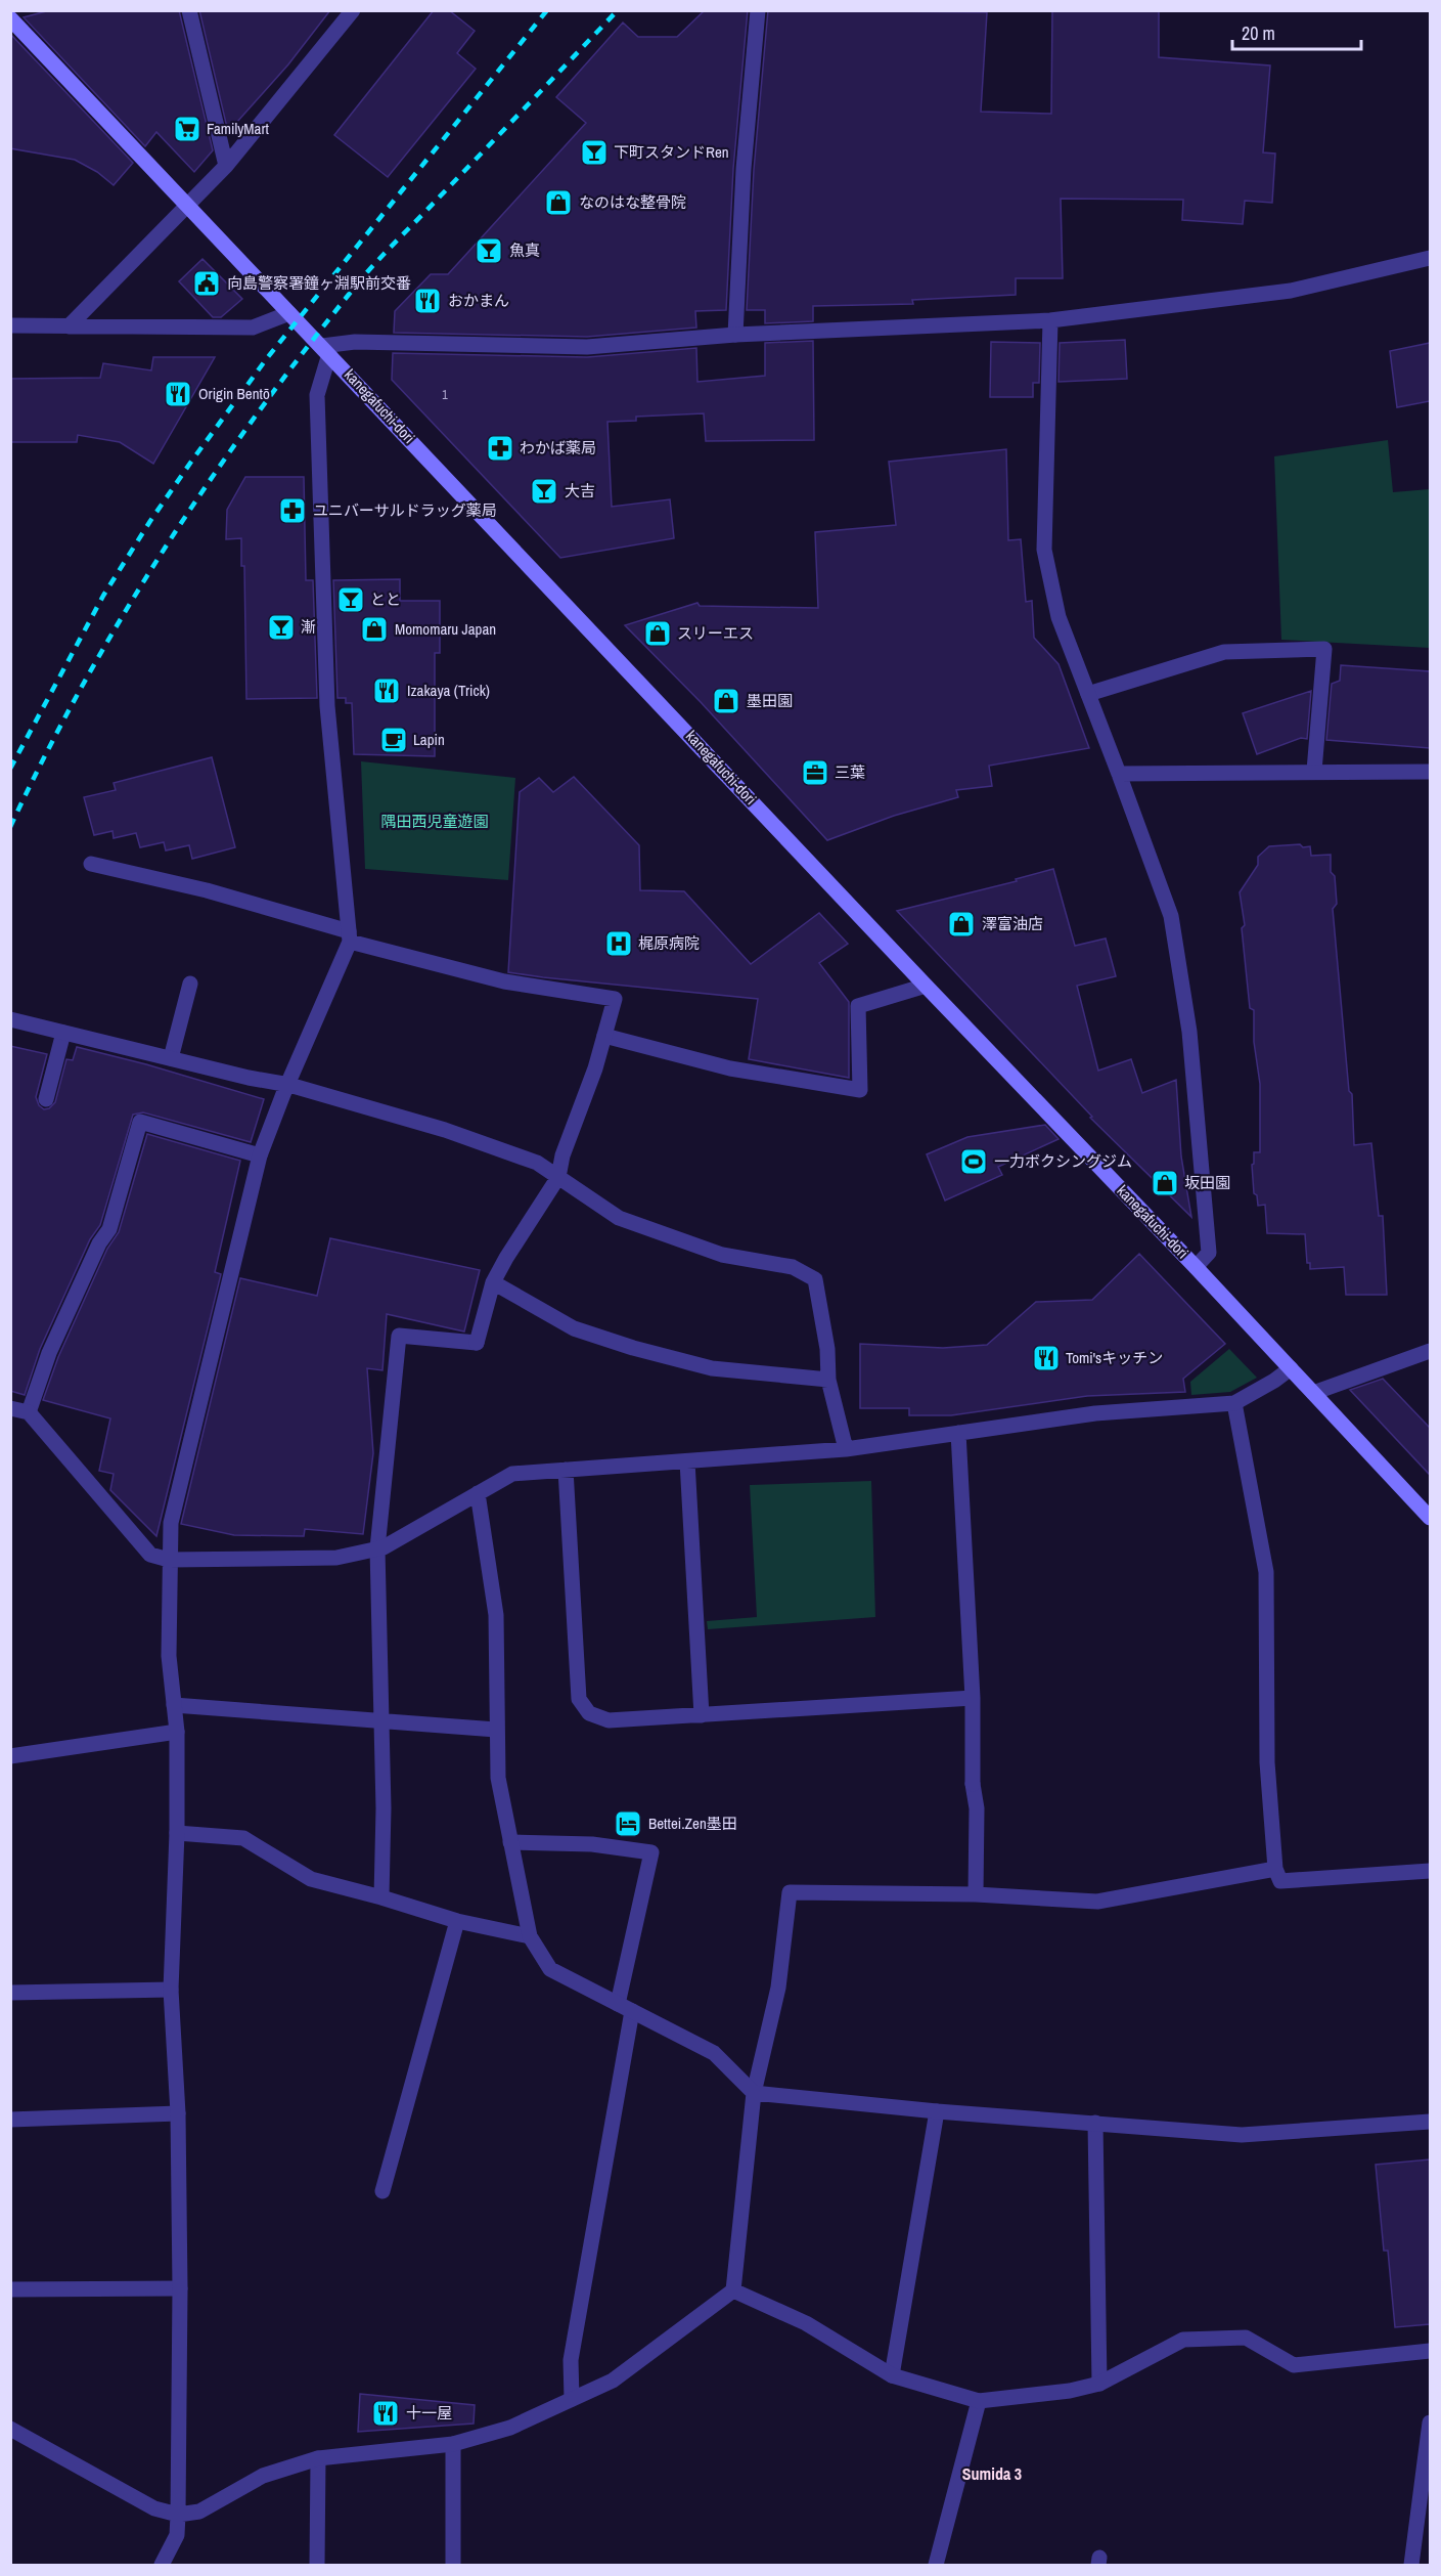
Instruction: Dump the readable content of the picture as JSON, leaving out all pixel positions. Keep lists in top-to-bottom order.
{
  "streets": {
    "main road": ["kanegafuchi-dori"]
  },
  "districts": ["Sumida 3"],
  "parks": ["隅田西児童遊園"],
  "places": {
    "supermarket": ["FamilyMart"],
    "bar": [
      "下町スタンドRen",
      "魚真",
      "大吉",
      "とと",
      "漸"
    ],
    "shop": [
      "なのはな整骨院",
      "Momomaru Japan",
      "スリーエス",
      "墨田園",
      "澤富油店",
      "坂田園"
    ],
    "public building": ["向島警察署鐘ヶ淵駅前交番"],
    "restaurant": [
      "おかまん",
      "Origin Bentō",
      "Izakaya (Trick)",
      "Tomi'sキッチン",
      "十一屋"
    ],
    "pharmacy": ["わかば薬局", "ユニバーサルドラッグ薬局"],
    "cafe": ["Lapin"],
    "office": ["三葉"],
    "hospital": ["梶原病院"],
    "sports": ["一力ボクシングジム"],
    "hotel": ["Bettei.Zen墨田"]
  },
  "house_numbers": ["1"],
  "scale_bar": "20 m"
}
